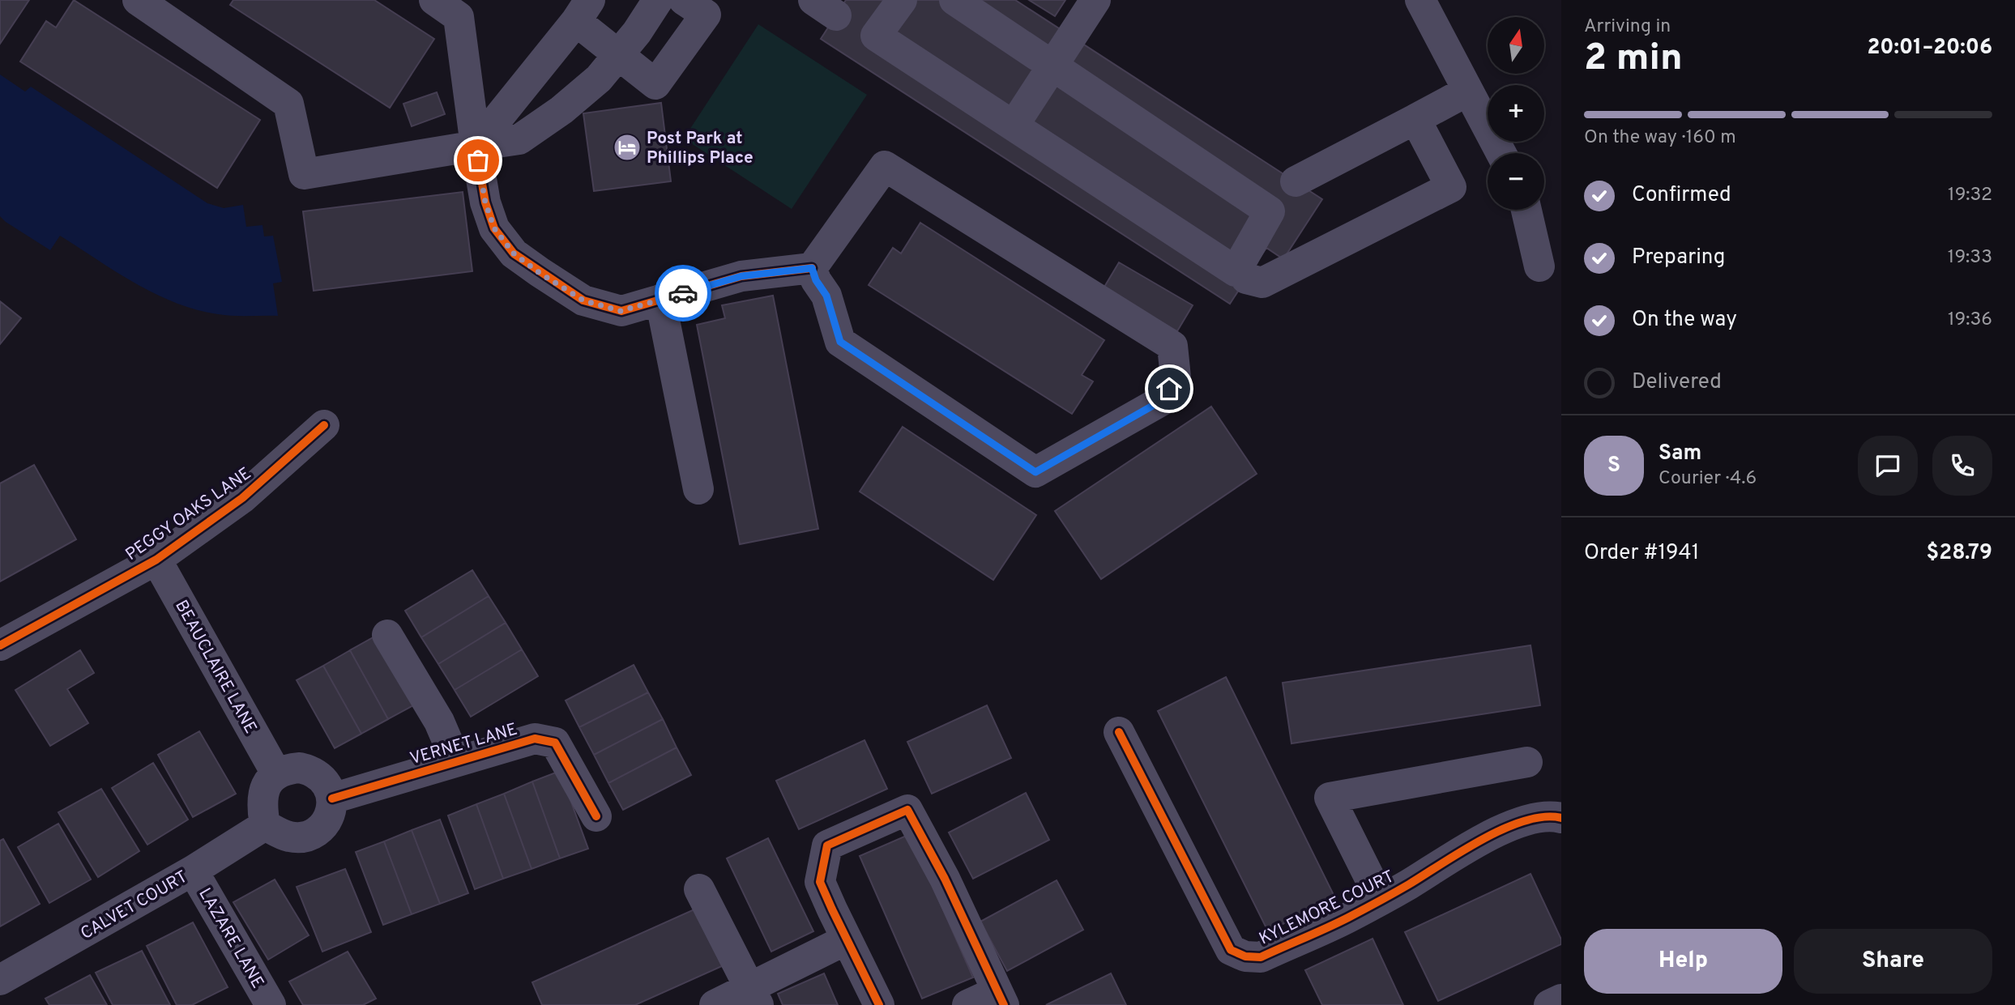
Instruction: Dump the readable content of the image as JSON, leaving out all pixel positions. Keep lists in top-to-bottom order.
{
  "streets": {
    "street": [
      "PEGGY OAKS LANE",
      "BEAUCLAIRE LANE",
      "VERNET LANE",
      "CALVET COURT",
      "KYLEMORE COURT",
      "LAZARE LANE"
    ]
  },
  "crossings": [
    ["PEGGY OAKS LANE", "BEAUCLAIRE LANE"],
    ["BEAUCLAIRE LANE", "VERNET LANE"],
    ["BEAUCLAIRE LANE", "CALVET COURT"],
    ["VERNET LANE", "CALVET COURT"],
    ["CALVET COURT", "LAZARE LANE"]
  ],
  "places": {
    "hotel": ["Post Park at Phillips Place"]
  },
  "north": "top",
  "page": {
    "heading": ["2 min", "Arriving in", "20:01–20:06"],
    "panel": [
      "Sam",
      "Courier · 4.6",
      "Order #1941",
      "$28.79"
    ],
    "map_buttons": ["+", "−"],
    "bar": "On the way · 160 m",
    "list": [
      ["Confirmed", "19:32"],
      ["Preparing", "19:33"],
      ["On the way", "19:36"],
      "Delivered"
    ],
    "round": "S",
    "buttons": ["Help", "Share"]
  }
}
